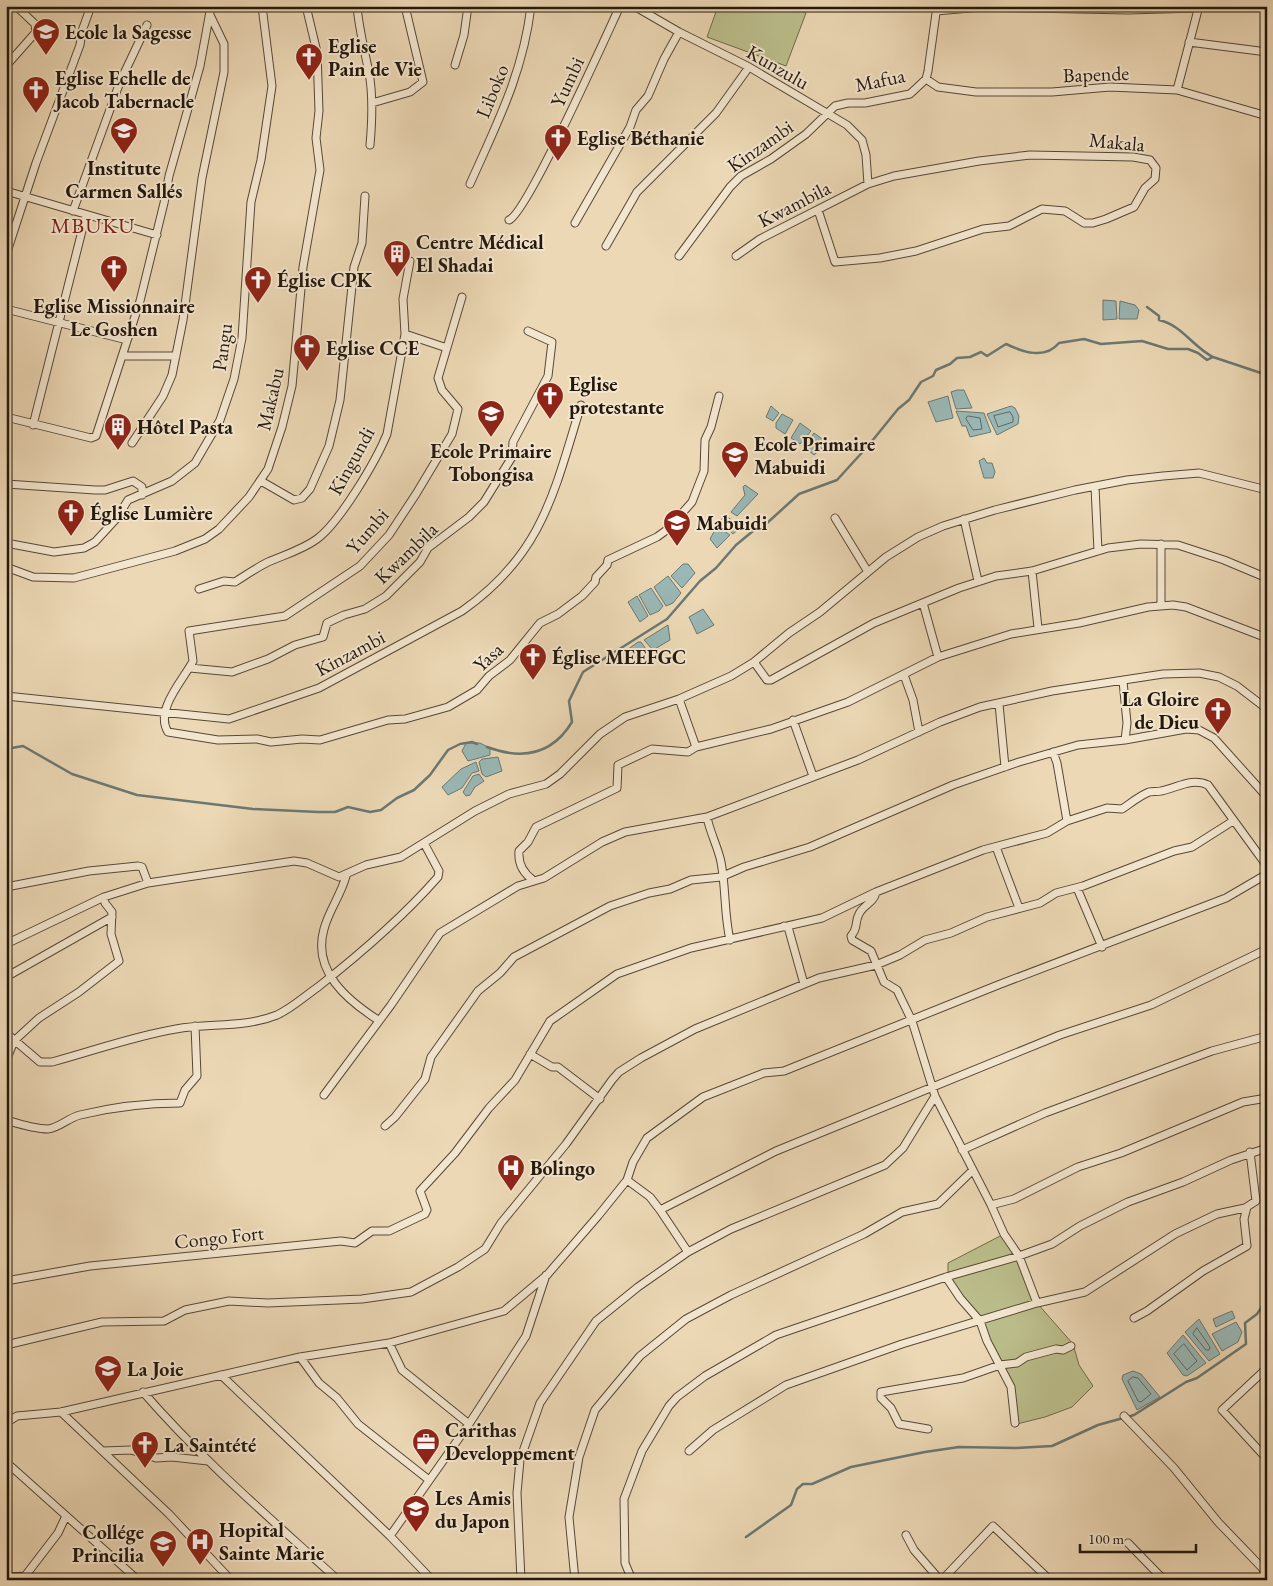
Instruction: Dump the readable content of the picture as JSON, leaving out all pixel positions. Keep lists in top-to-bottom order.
{
  "streets": {
    "street": [
      "Kunzulu",
      "Bapende",
      "Mafua",
      "Yumbi",
      "Liboko",
      "Makala",
      "Kinzambi",
      "Kwambila",
      "Pangu",
      "Makabu",
      "Kingundi",
      "Yasa",
      "Congo Fort"
    ]
  },
  "crossings": [
    ["Kunzulu", "Mafua"],
    ["Kunzulu", "Makala"],
    ["Kunzulu", "Kinzambi"],
    ["Kunzulu", "Kwambila"],
    ["Bapende", "Mafua"],
    ["Mafua", "Kinzambi"],
    ["Yumbi", "Kwambila"],
    ["Makala", "Kwambila"],
    ["Kinzambi", "Yasa"]
  ],
  "districts": ["MBUKU"],
  "places": {
    "school or university": [
      "Ecole la Sagesse",
      "Institute Carmen Sallés",
      "Ecole Primaire Tobongisa",
      "Ecole Primaire Mabuidi",
      "Mabuidi",
      "La Joie",
      "Les Amis du Japon",
      "Collége Princilia"
    ],
    "church": [
      "Eglise Pain de Vie",
      "Eglise Echelle de Jacob Tabernacle",
      "Eglise Béthanie",
      "Eglise Missionnaire Le Goshen",
      "Église CPK",
      "Eglise CCE",
      "Eglise protestante",
      "Église Lumière",
      "Église MEEFGC",
      "La Gloire de Dieu",
      "La Saintété"
    ],
    "building": ["Centre Médical El Shadai", "Hôtel Pasta"],
    "hospital": ["Bolingo", "Hopital Sainte Marie"],
    "office": ["Carithas Developpement"]
  },
  "scale_bar": "100 m"
}
